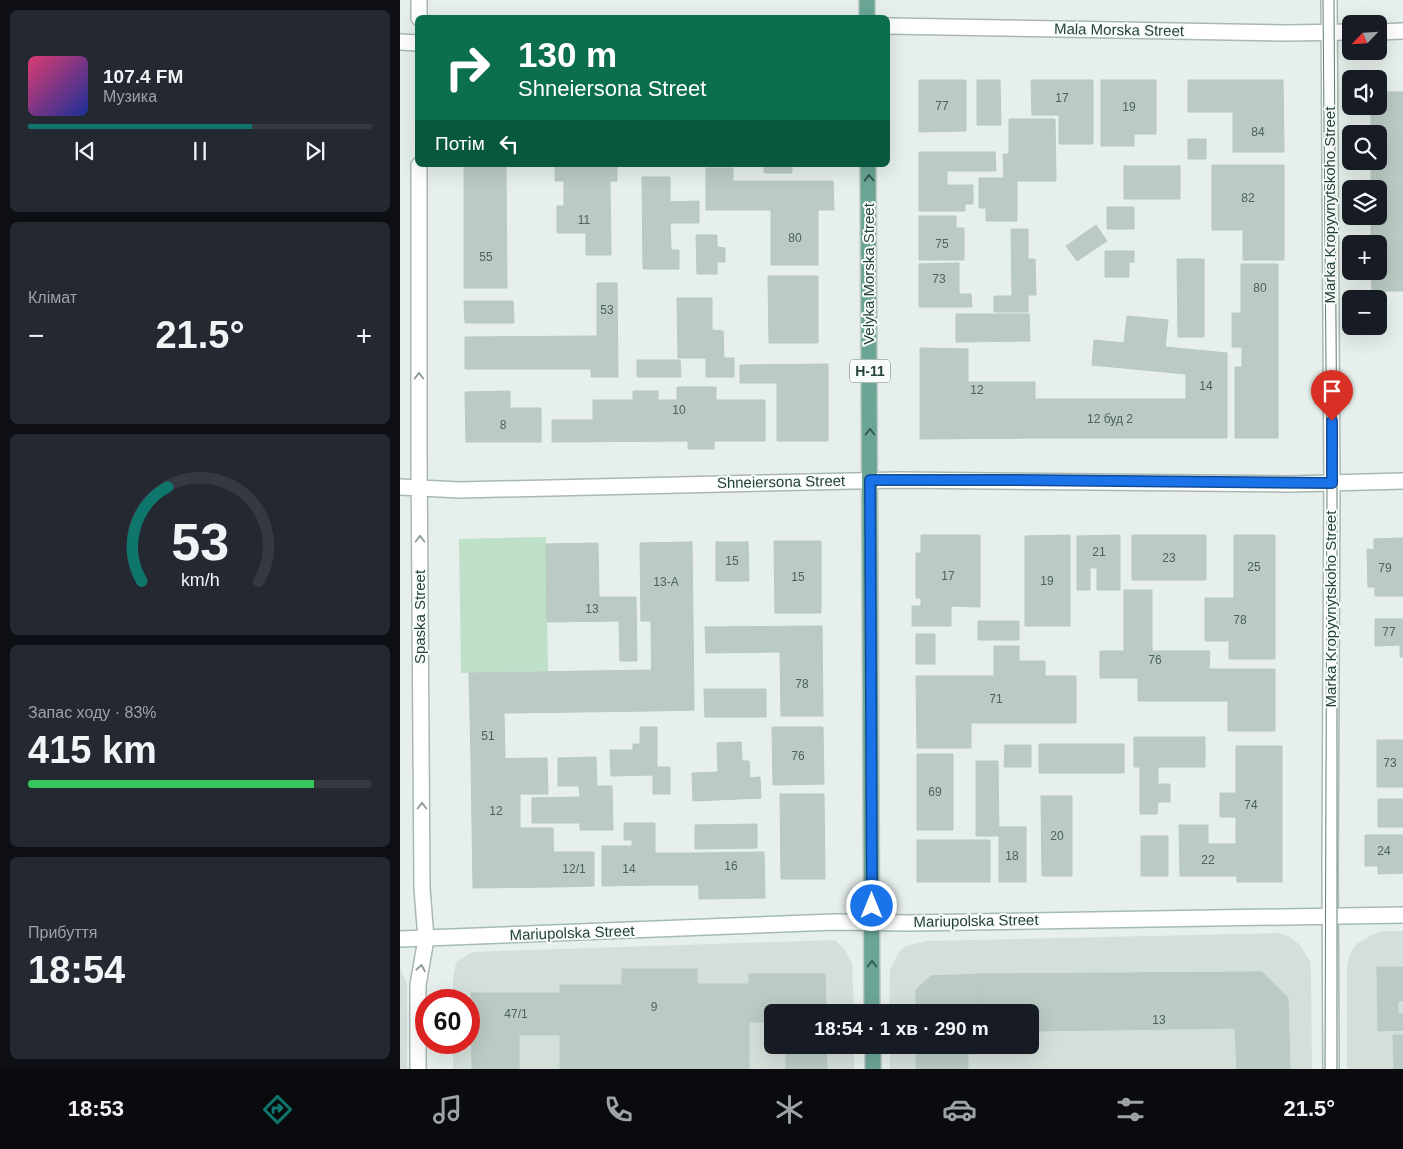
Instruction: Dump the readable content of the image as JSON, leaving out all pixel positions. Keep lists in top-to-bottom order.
{
  "streets": {
    "main road": ["Velyka Morska Street", "Н-11"],
    "street": [
      "Mala Morska Street",
      "Marka Kropyvnytskoho Street",
      "Shneiersona Street",
      "Spaska Street",
      "Mariupolska Street"
    ]
  },
  "crossings": [
    ["Mala Morska Street", "Marka Kropyvnytskoho Street"],
    ["Marka Kropyvnytskoho Street", "Shneiersona Street"],
    ["Marka Kropyvnytskoho Street", "Mariupolska Street"],
    ["Velyka Morska Street", "Shneiersona Street"],
    ["Velyka Morska Street", "Mariupolska Street"],
    ["Shneiersona Street", "Spaska Street"],
    ["Spaska Street", "Mariupolska Street"]
  ],
  "one_way": ["Velyka Morska Street", "Spaska Street"],
  "house_numbers": [
    "17",
    "77",
    "19",
    "84",
    "82",
    "11",
    "80",
    "75",
    "55",
    "73",
    "80",
    "53",
    "14",
    "12",
    "10",
    "12 буд 2",
    "8",
    "21",
    "23",
    "15",
    "25",
    "79",
    "17",
    "15",
    "19",
    "13-А",
    "13",
    "78",
    "77",
    "76",
    "78",
    "71",
    "51",
    "76",
    "73",
    "69",
    "74",
    "12",
    "20",
    "24",
    "18",
    "22",
    "16",
    "12/1",
    "14",
    "9",
    "47/1",
    "13"
  ],
  "north": "bottom left",
  "page": {
    "map_buttons": ["+", "−"],
    "turn": ["130 m", "Shneiersona Street"],
    "song": ["107.4 FM", "Музика"],
    "then": "Потім",
    "tile": [
      "Клімат",
      ["Запас ходу · 83%", "415 km"],
      ["Прибуття", "18:54"]
    ],
    "heat": ["−", "21.5°", "+"],
    "limit": "60",
    "trip": "18:54 · 1 хв · 290 m",
    "tabs": ["18:53", "21.5°"],
    "gauge": ["53", "km/h"]
  }
}
